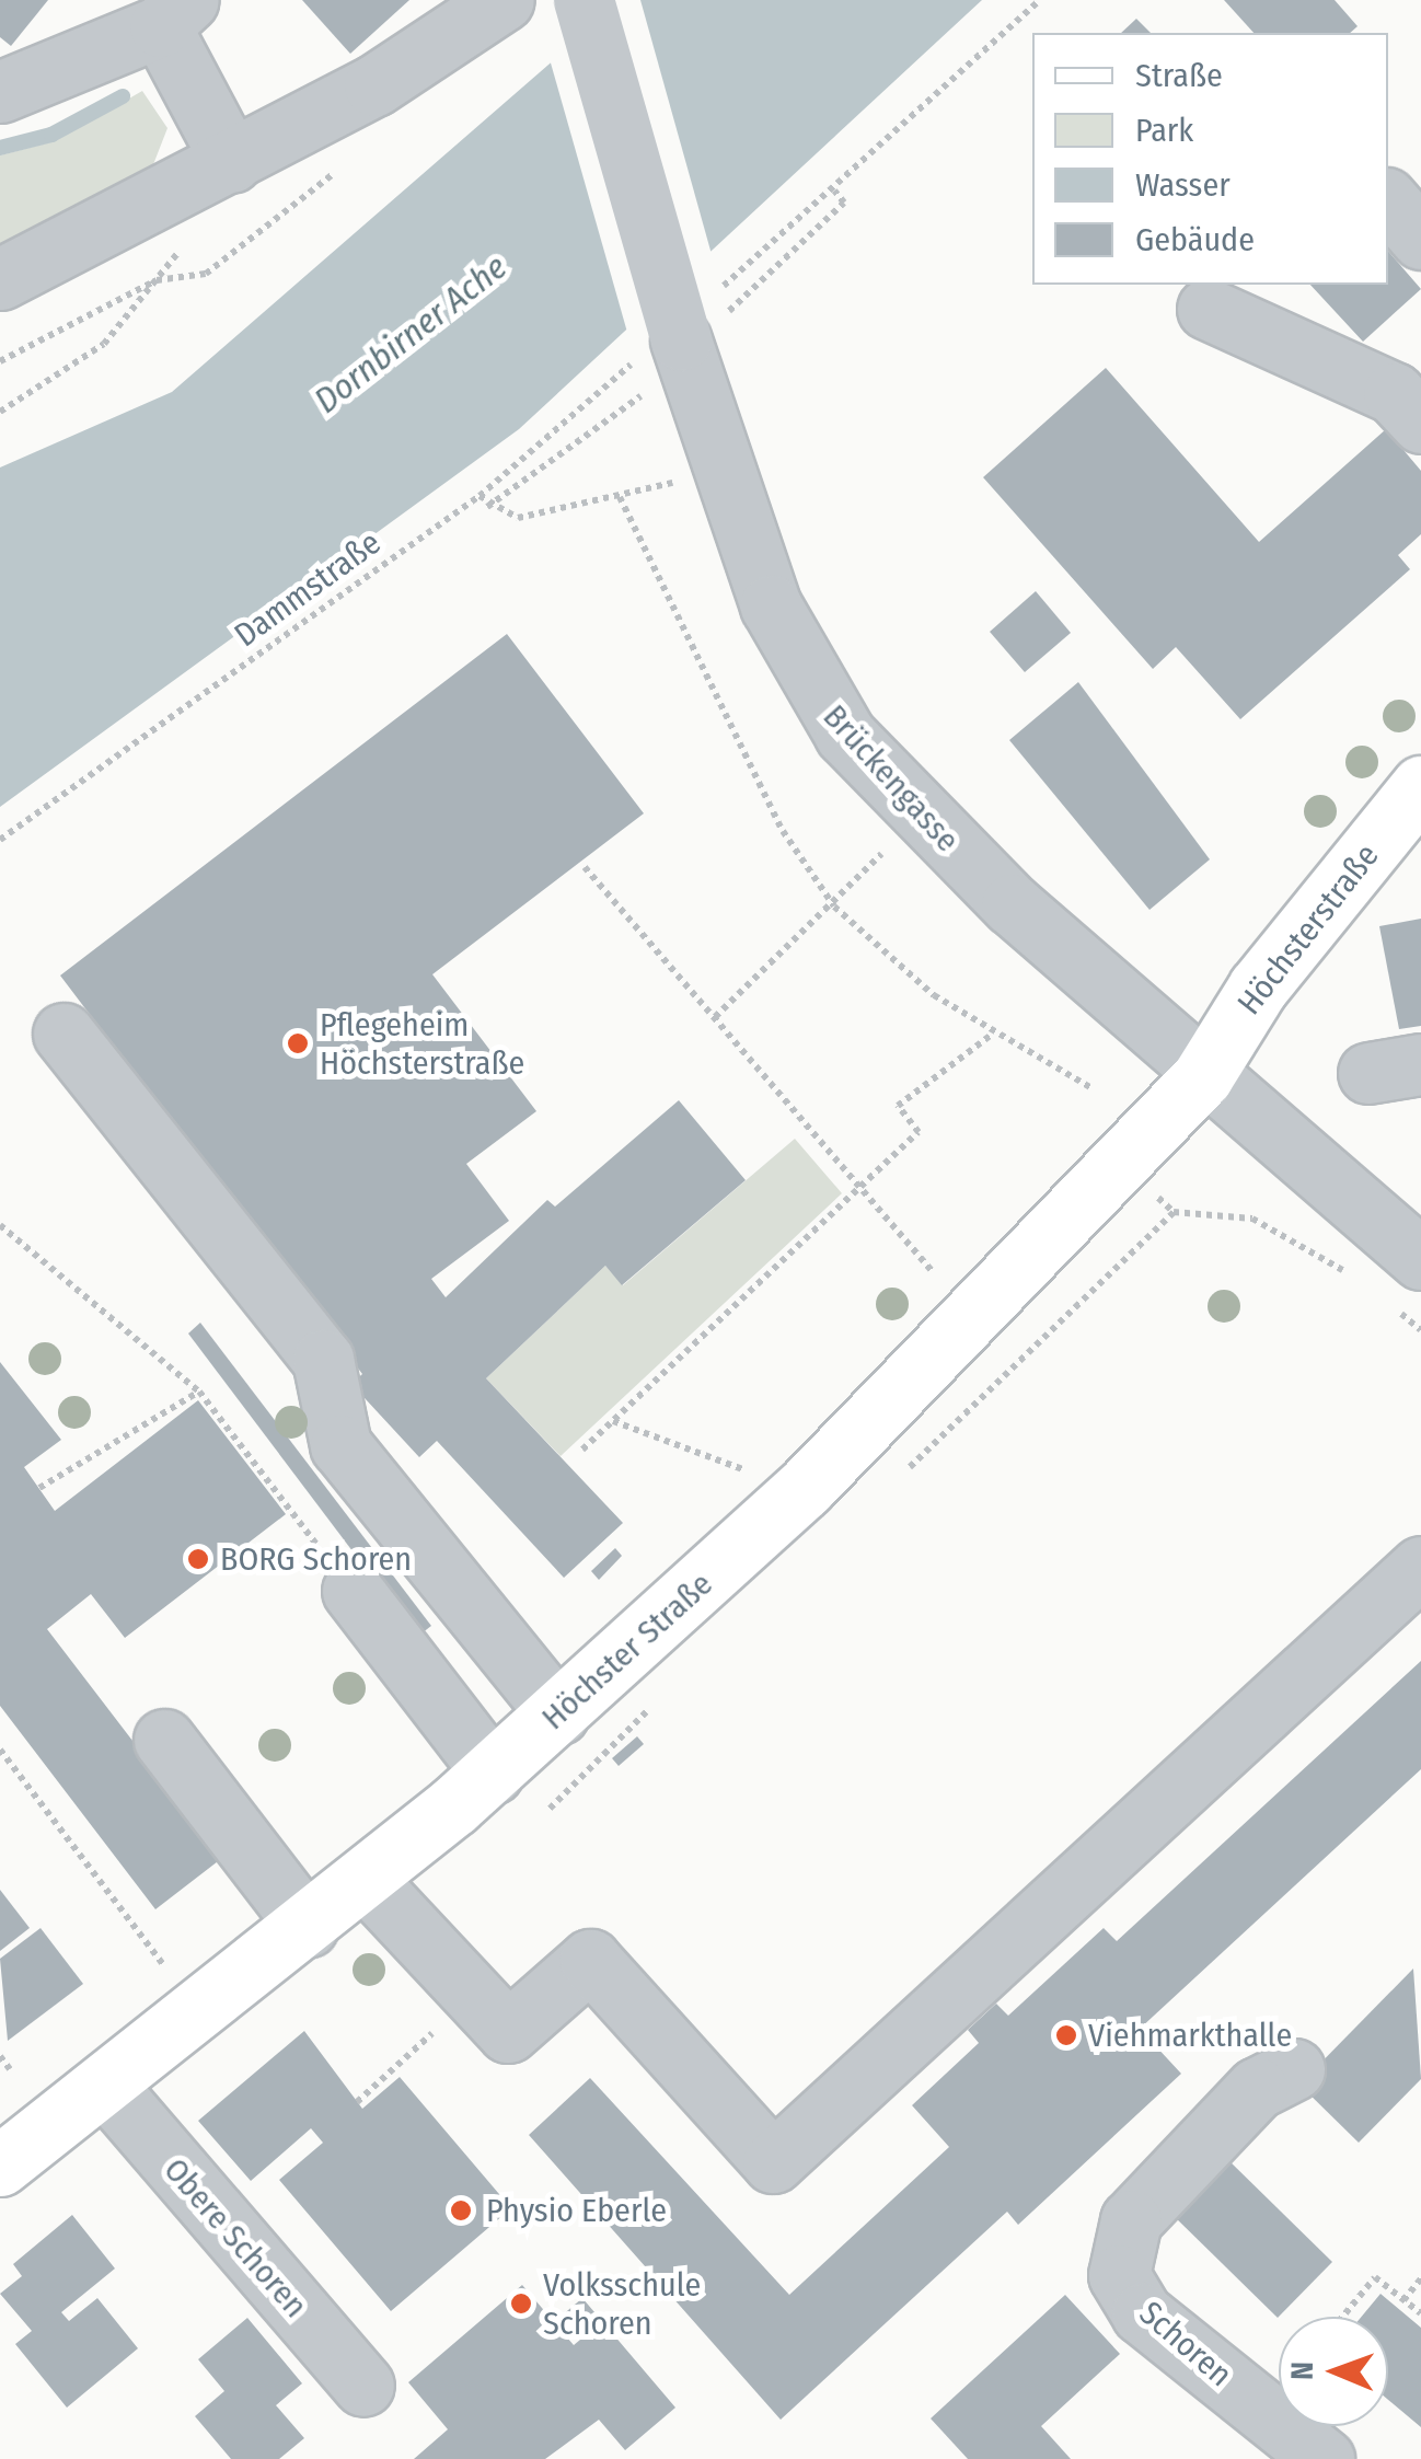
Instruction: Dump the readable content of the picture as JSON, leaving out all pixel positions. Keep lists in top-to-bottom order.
{
  "streets": {
    "main road": ["Höchsterstraße", "Höchster Straße"],
    "street": ["Brückengasse", "Obere Schoren", "Schoren"],
    "path": ["Dammstraße"]
  },
  "crossings": [
    ["Dammstraße", "Brückengasse"],
    ["Brückengasse", "Höchsterstraße"],
    ["Brückengasse", "Höchster Straße"],
    ["Höchsterstraße", "Höchster Straße"],
    ["Höchster Straße", "Obere Schoren"]
  ],
  "water": ["Dornbirner Ache"],
  "places": [
    "Pflegeheim Höchsterstraße",
    "BORG Schoren",
    "Viehmarkthalle",
    "Physio Eberle",
    "Volksschule Schoren"
  ],
  "legend": [
    "Straße",
    "Park",
    "Wasser",
    "Gebäude"
  ],
  "north": "left"
}
